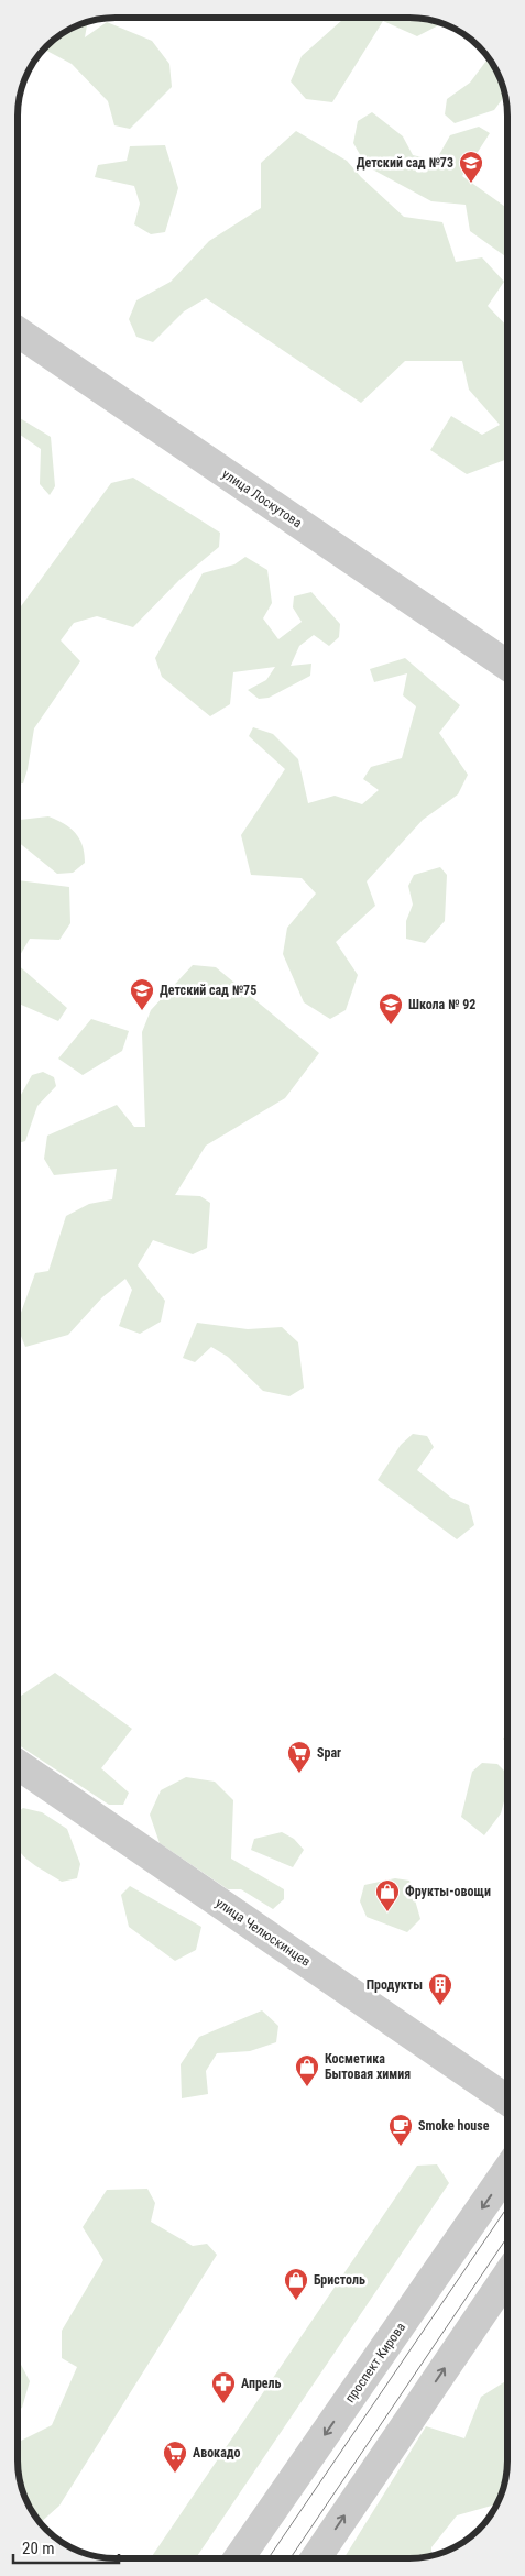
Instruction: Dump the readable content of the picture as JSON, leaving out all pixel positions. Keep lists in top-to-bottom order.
{
  "streets": {
    "street": ["улица Лоскутова", "улица Челюскинцев", "проспект Кирова"]
  },
  "places": {
    "school or university": ["Детский сад №73", "Детский сад №75", "Школа № 92"],
    "supermarket": ["Spar", "Авокадо"],
    "shop": ["Фрукты-овощи", "Косметика Бытовая химия", "Бристоль"],
    "building": ["Продукты"],
    "cafe": ["Smoke house"],
    "pharmacy": ["Апрель"]
  },
  "scale_bar": "20 m"
}
